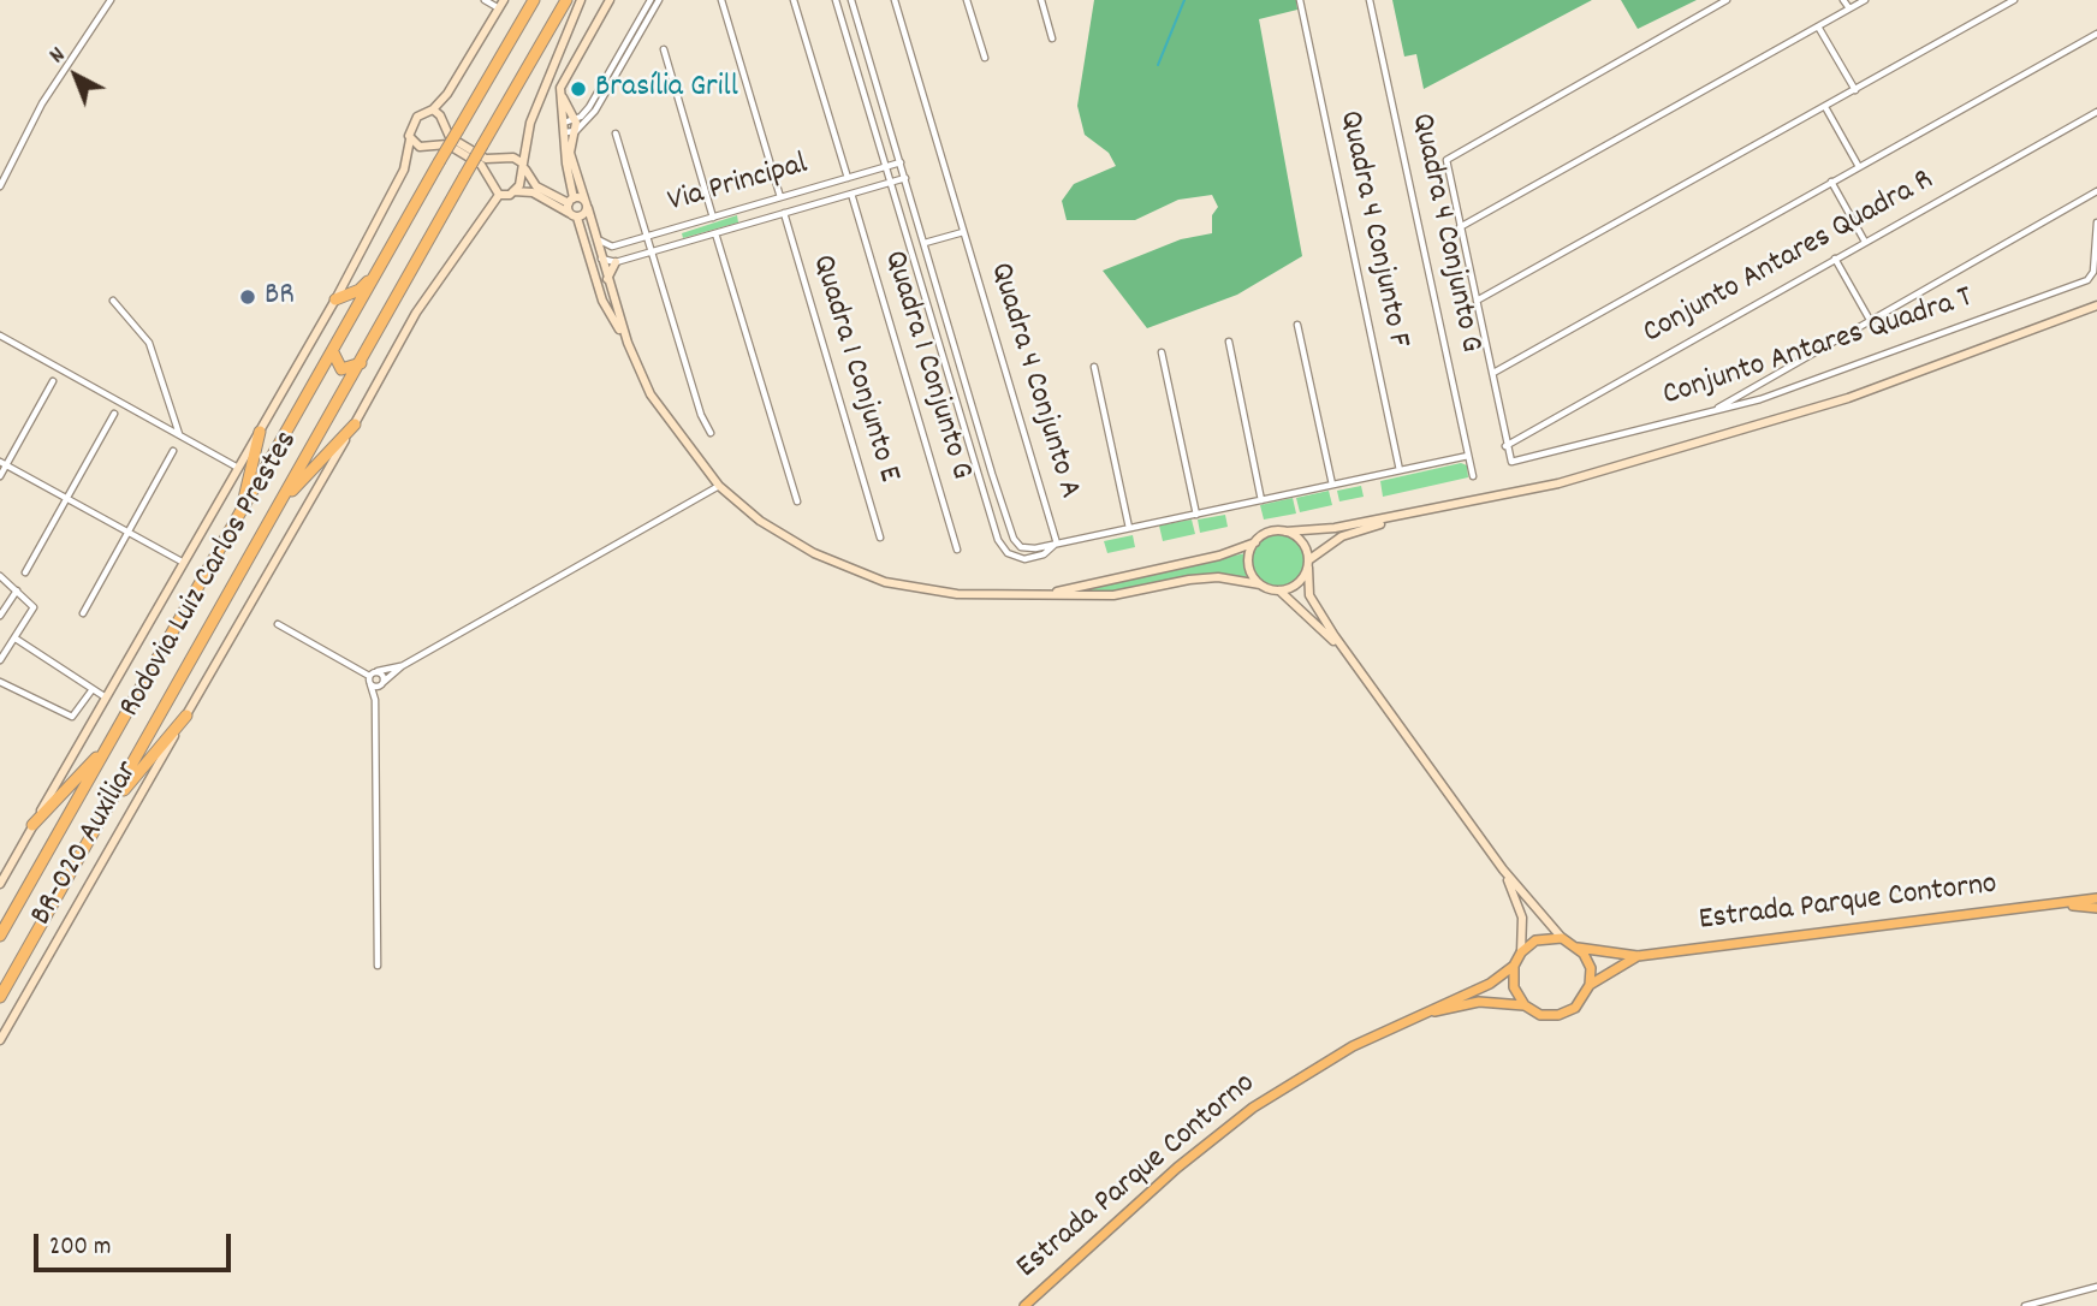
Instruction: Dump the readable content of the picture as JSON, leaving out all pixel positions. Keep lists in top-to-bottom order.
{
  "streets": {
    "highway": ["Rodovia Luiz Carlos Prestes"],
    "main road": ["BR-020 Auxiliar", "Estrada Parque Contorno"],
    "street": [
      "Via Principal",
      "Quadra 4 Conjunto F",
      "Quadra 4 Conjunto G",
      "Conjunto Antares Quadra R",
      "Conjunto Antares Quadra T",
      "Quadra 1 Conjunto G",
      "Quadra 1 Conjunto E",
      "Quadra 4 Conjunto A"
    ]
  },
  "crossings": [
    ["Via Principal", "Quadra 1 Conjunto G"],
    ["Via Principal", "Quadra 1 Conjunto E"],
    ["Conjunto Antares Quadra R", "Conjunto Antares Quadra T"]
  ],
  "places": ["Brasília Grill", "BR"],
  "scale_bar": "200 m",
  "north": "top left"
}
